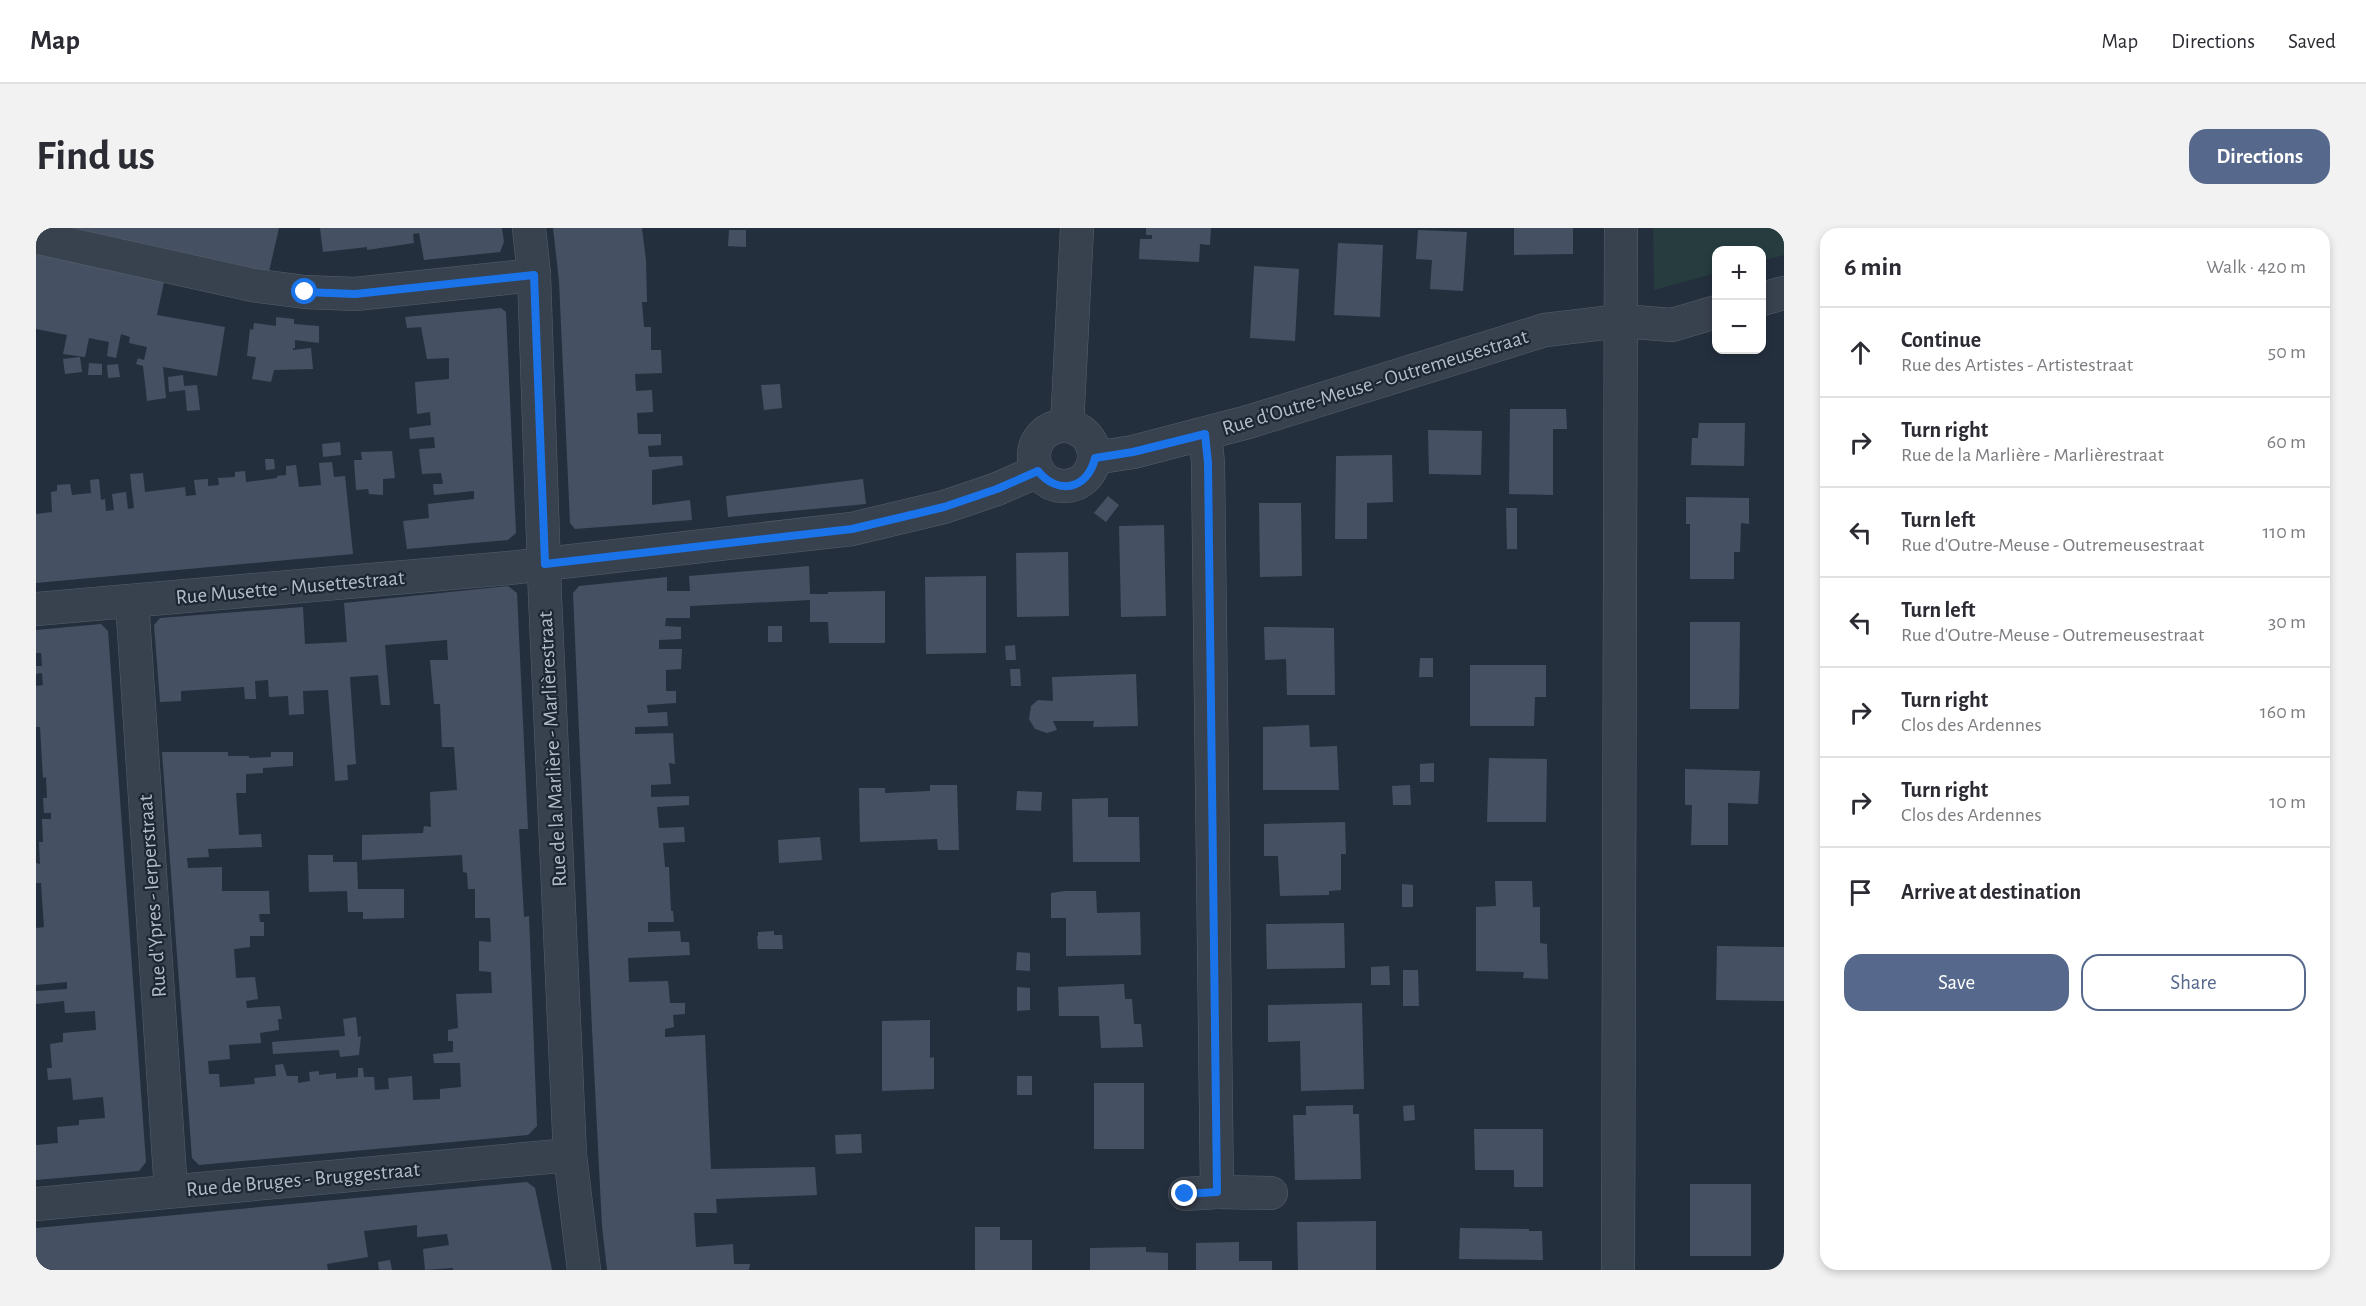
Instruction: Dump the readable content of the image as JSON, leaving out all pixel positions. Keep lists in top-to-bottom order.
{
  "streets": {
    "street": [
      "Rue d'Outre-Meuse - Outremeusestraat",
      "Rue Musette - Musettestraat",
      "Rue de la Marlière - Marlièrestraat",
      "Rue d'Ypres - Ierperstraat",
      "Rue de Bruges - Bruggestraat"
    ]
  },
  "crossings": [
    ["Rue Musette - Musettestraat", "Rue de la Marlière - Marlièrestraat"],
    ["Rue Musette - Musettestraat", "Rue d'Ypres - Ierperstraat"],
    ["Rue de la Marlière - Marlièrestraat", "Rue de Bruges - Bruggestraat"],
    ["Rue d'Ypres - Ierperstraat", "Rue de Bruges - Bruggestraat"]
  ],
  "page": {
    "header": "Map",
    "nav": ["Map", "Directions", "Saved"],
    "buttons": [
      "Directions",
      ["Save", "Share"]
    ],
    "title": "Find us",
    "heading": ["6 min", "Walk · 420 m"],
    "map_buttons": ["+", "−"],
    "list": [
      ["Continue", "Rue des Artistes - Artistestraat", "50 m"],
      ["Turn right", "Rue de la Marlière - Marlièrestraat", "60 m"],
      ["Turn left", "Rue d'Outre-Meuse - Outremeusestraat", "110 m"],
      ["Turn left", "Rue d'Outre-Meuse - Outremeusestraat", "30 m"],
      ["Turn right", "Clos des Ardennes", "160 m"],
      ["Turn right", "Clos des Ardennes", "10 m"],
      "Arrive at destination"
    ]
  }
}
